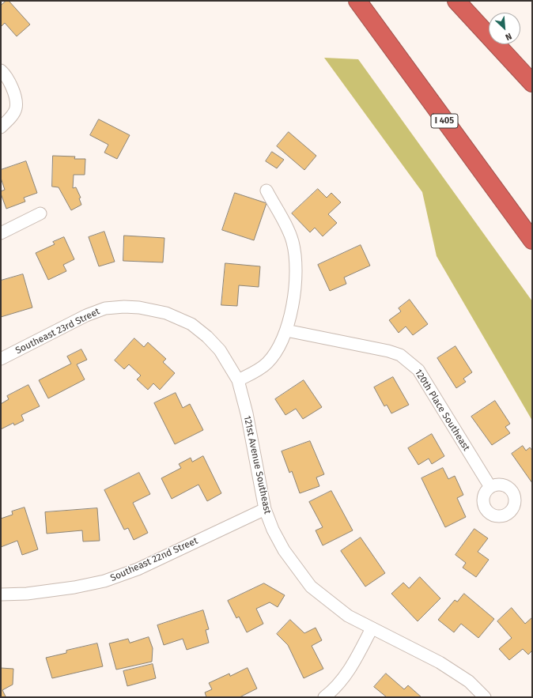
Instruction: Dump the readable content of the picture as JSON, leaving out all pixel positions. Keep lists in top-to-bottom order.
{
  "streets": {
    "highway": ["I 405"],
    "street": [
      "Southeast 23rd Street",
      "120th Place Southeast",
      "121st Avenue Southeast",
      "Southeast 22nd Street"
    ]
  },
  "crossings": [
    ["Southeast 23rd Street", "121st Avenue Southeast"],
    ["121st Avenue Southeast", "Southeast 22nd Street"]
  ],
  "north": "bottom right"
}
